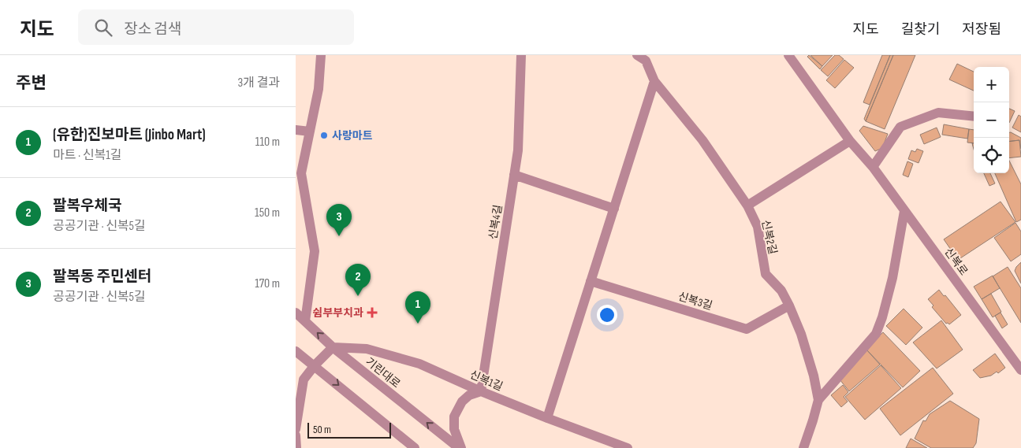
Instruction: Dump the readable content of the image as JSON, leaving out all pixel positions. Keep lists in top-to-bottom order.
{
  "streets": {
    "street": [
      "신복4길",
      "신복2길",
      "신복로",
      "신복3길",
      "기린대로",
      "신복1길"
    ]
  },
  "crossings": [
    ["신복4길", "신복1길"],
    ["신복2길", "신복3길"],
    ["기린대로", "신복1길"]
  ],
  "places": {
    "other": ["사랑마트"],
    "health": ["쉼부부치과"]
  },
  "scale_bar": "50 m",
  "page": {
    "header": "지도",
    "search": "장소 검색",
    "nav": ["지도", "길찾기", "저장됨"],
    "heading": ["주변", "3개 결과"],
    "map_buttons": ["+", "−"],
    "list": [
      {
        "mark": "1",
        "name": "(유한)진보마트 (Jinbo Mart)",
        "note": "마트 · 신복1길",
        "value": "110 m"
      },
      {
        "mark": "2",
        "name": "팔복우체국",
        "note": "공공기관 · 신복5길",
        "value": "150 m"
      },
      {
        "mark": "3",
        "name": "팔복동 주민센터",
        "note": "공공기관 · 신복5길",
        "value": "170 m"
      }
    ],
    "pins": ["3", "2", "1"],
    "scale": "50 m"
  }
}
